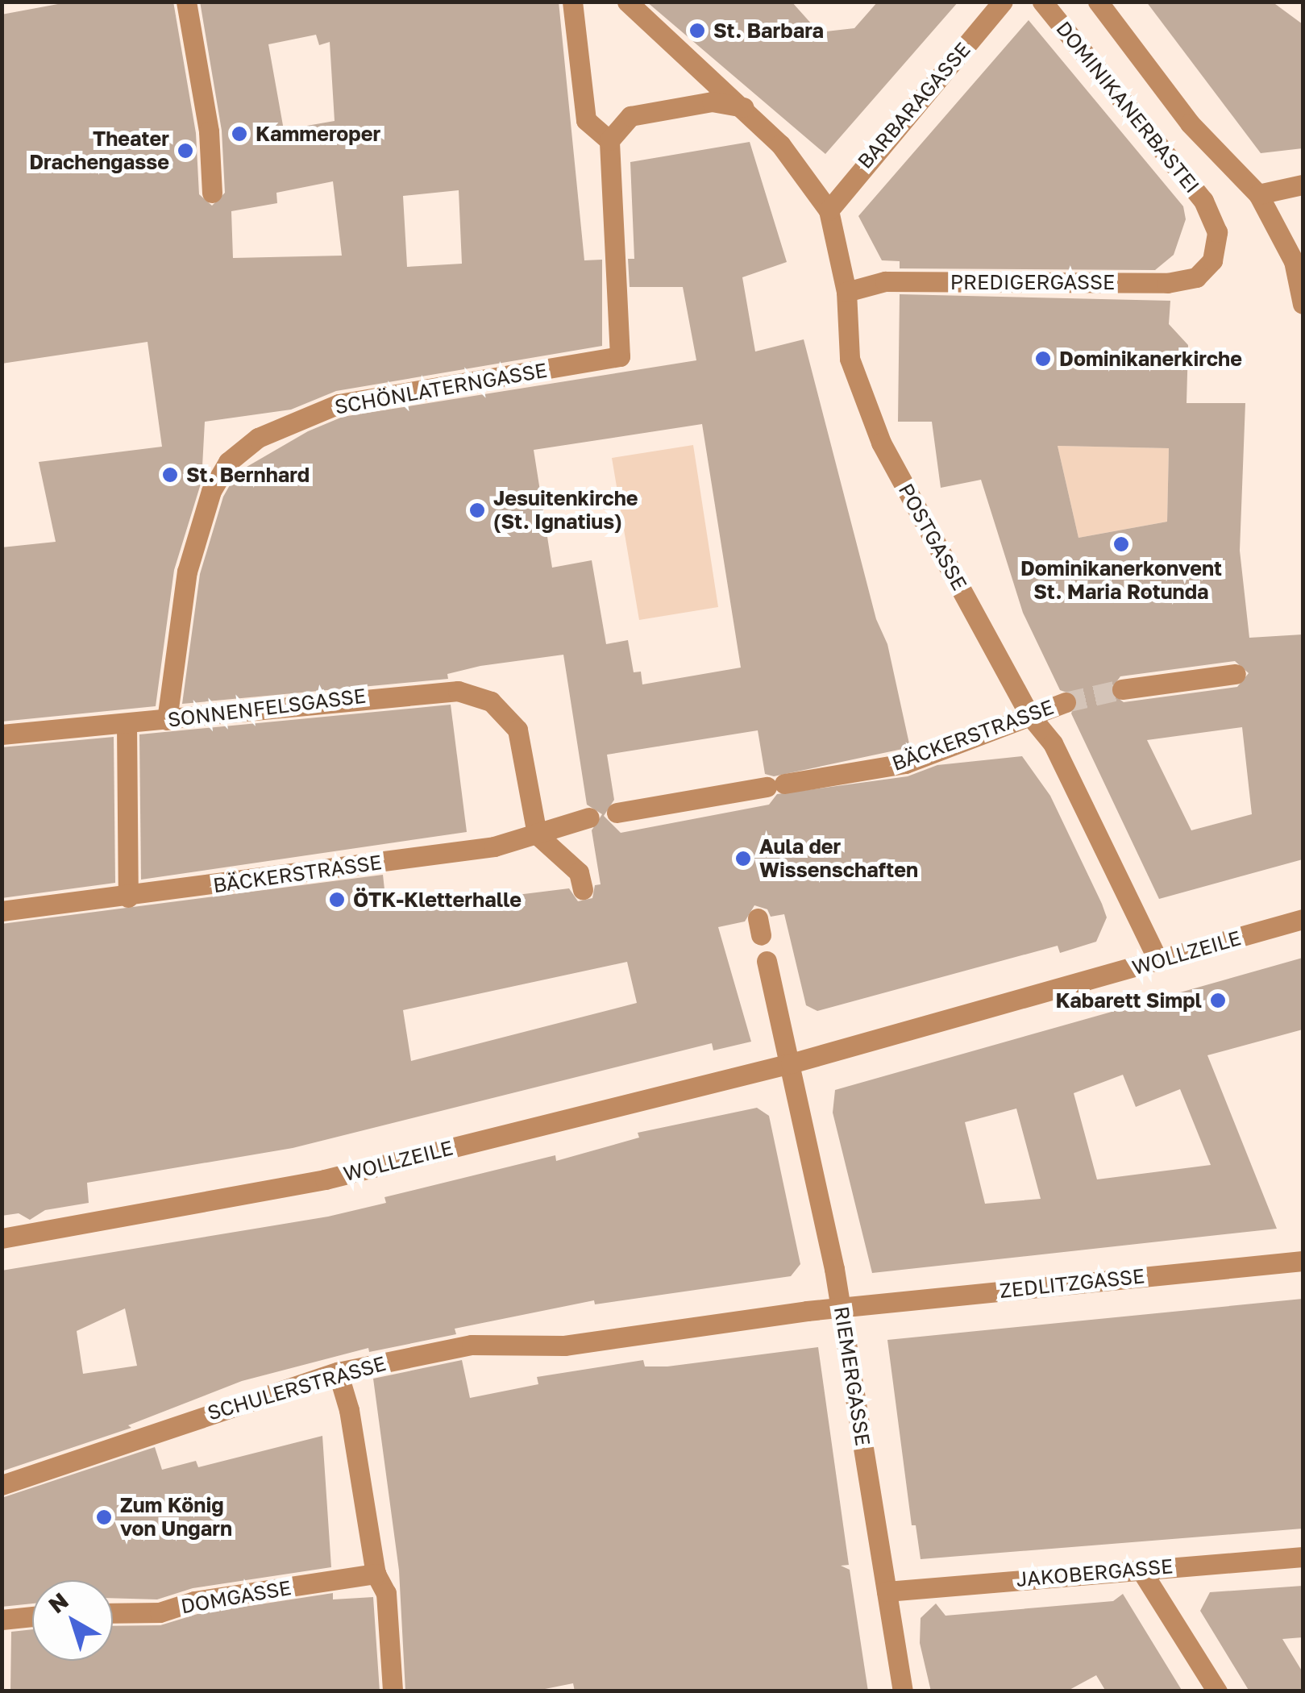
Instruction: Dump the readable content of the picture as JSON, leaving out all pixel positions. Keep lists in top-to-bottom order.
{
  "streets": {
    "street": [
      "BARBARAGASSE",
      "DOMINIKANERBASTEI",
      "PREDIGERGASSE",
      "SCHÖNLATERNGASSE",
      "POSTGASSE",
      "SONNENFELSGASSE",
      "BÄCKERSTRASSE",
      "WOLLZEILE",
      "ZEDLITZGASSE",
      "RIEMERGASSE",
      "SCHULERSTRASSE",
      "JAKOBERGASSE",
      "DOMGASSE"
    ]
  },
  "crossings": [
    ["BARBARAGASSE", "POSTGASSE"],
    ["DOMINIKANERBASTEI", "PREDIGERGASSE"],
    ["PREDIGERGASSE", "POSTGASSE"],
    ["SCHÖNLATERNGASSE", "SONNENFELSGASSE"],
    ["POSTGASSE", "BÄCKERSTRASSE"],
    ["POSTGASSE", "WOLLZEILE"],
    ["SONNENFELSGASSE", "BÄCKERSTRASSE"],
    ["WOLLZEILE", "RIEMERGASSE"],
    ["ZEDLITZGASSE", "RIEMERGASSE"],
    ["ZEDLITZGASSE", "SCHULERSTRASSE"],
    ["RIEMERGASSE", "SCHULERSTRASSE"],
    ["RIEMERGASSE", "JAKOBERGASSE"]
  ],
  "places": [
    "St. Barbara",
    "Kammeroper",
    "Theater Drachengasse",
    "Dominikanerkirche",
    "St. Bernhard",
    "Jesuitenkirche (St. Ignatius)",
    "Dominikanerkonvent St. Maria Rotunda",
    "Aula der Wissenschaften",
    "ÖTK-Kletterhalle",
    "Kabarett Simpl",
    "Zum König von Ungarn"
  ],
  "north": "top left"
}
